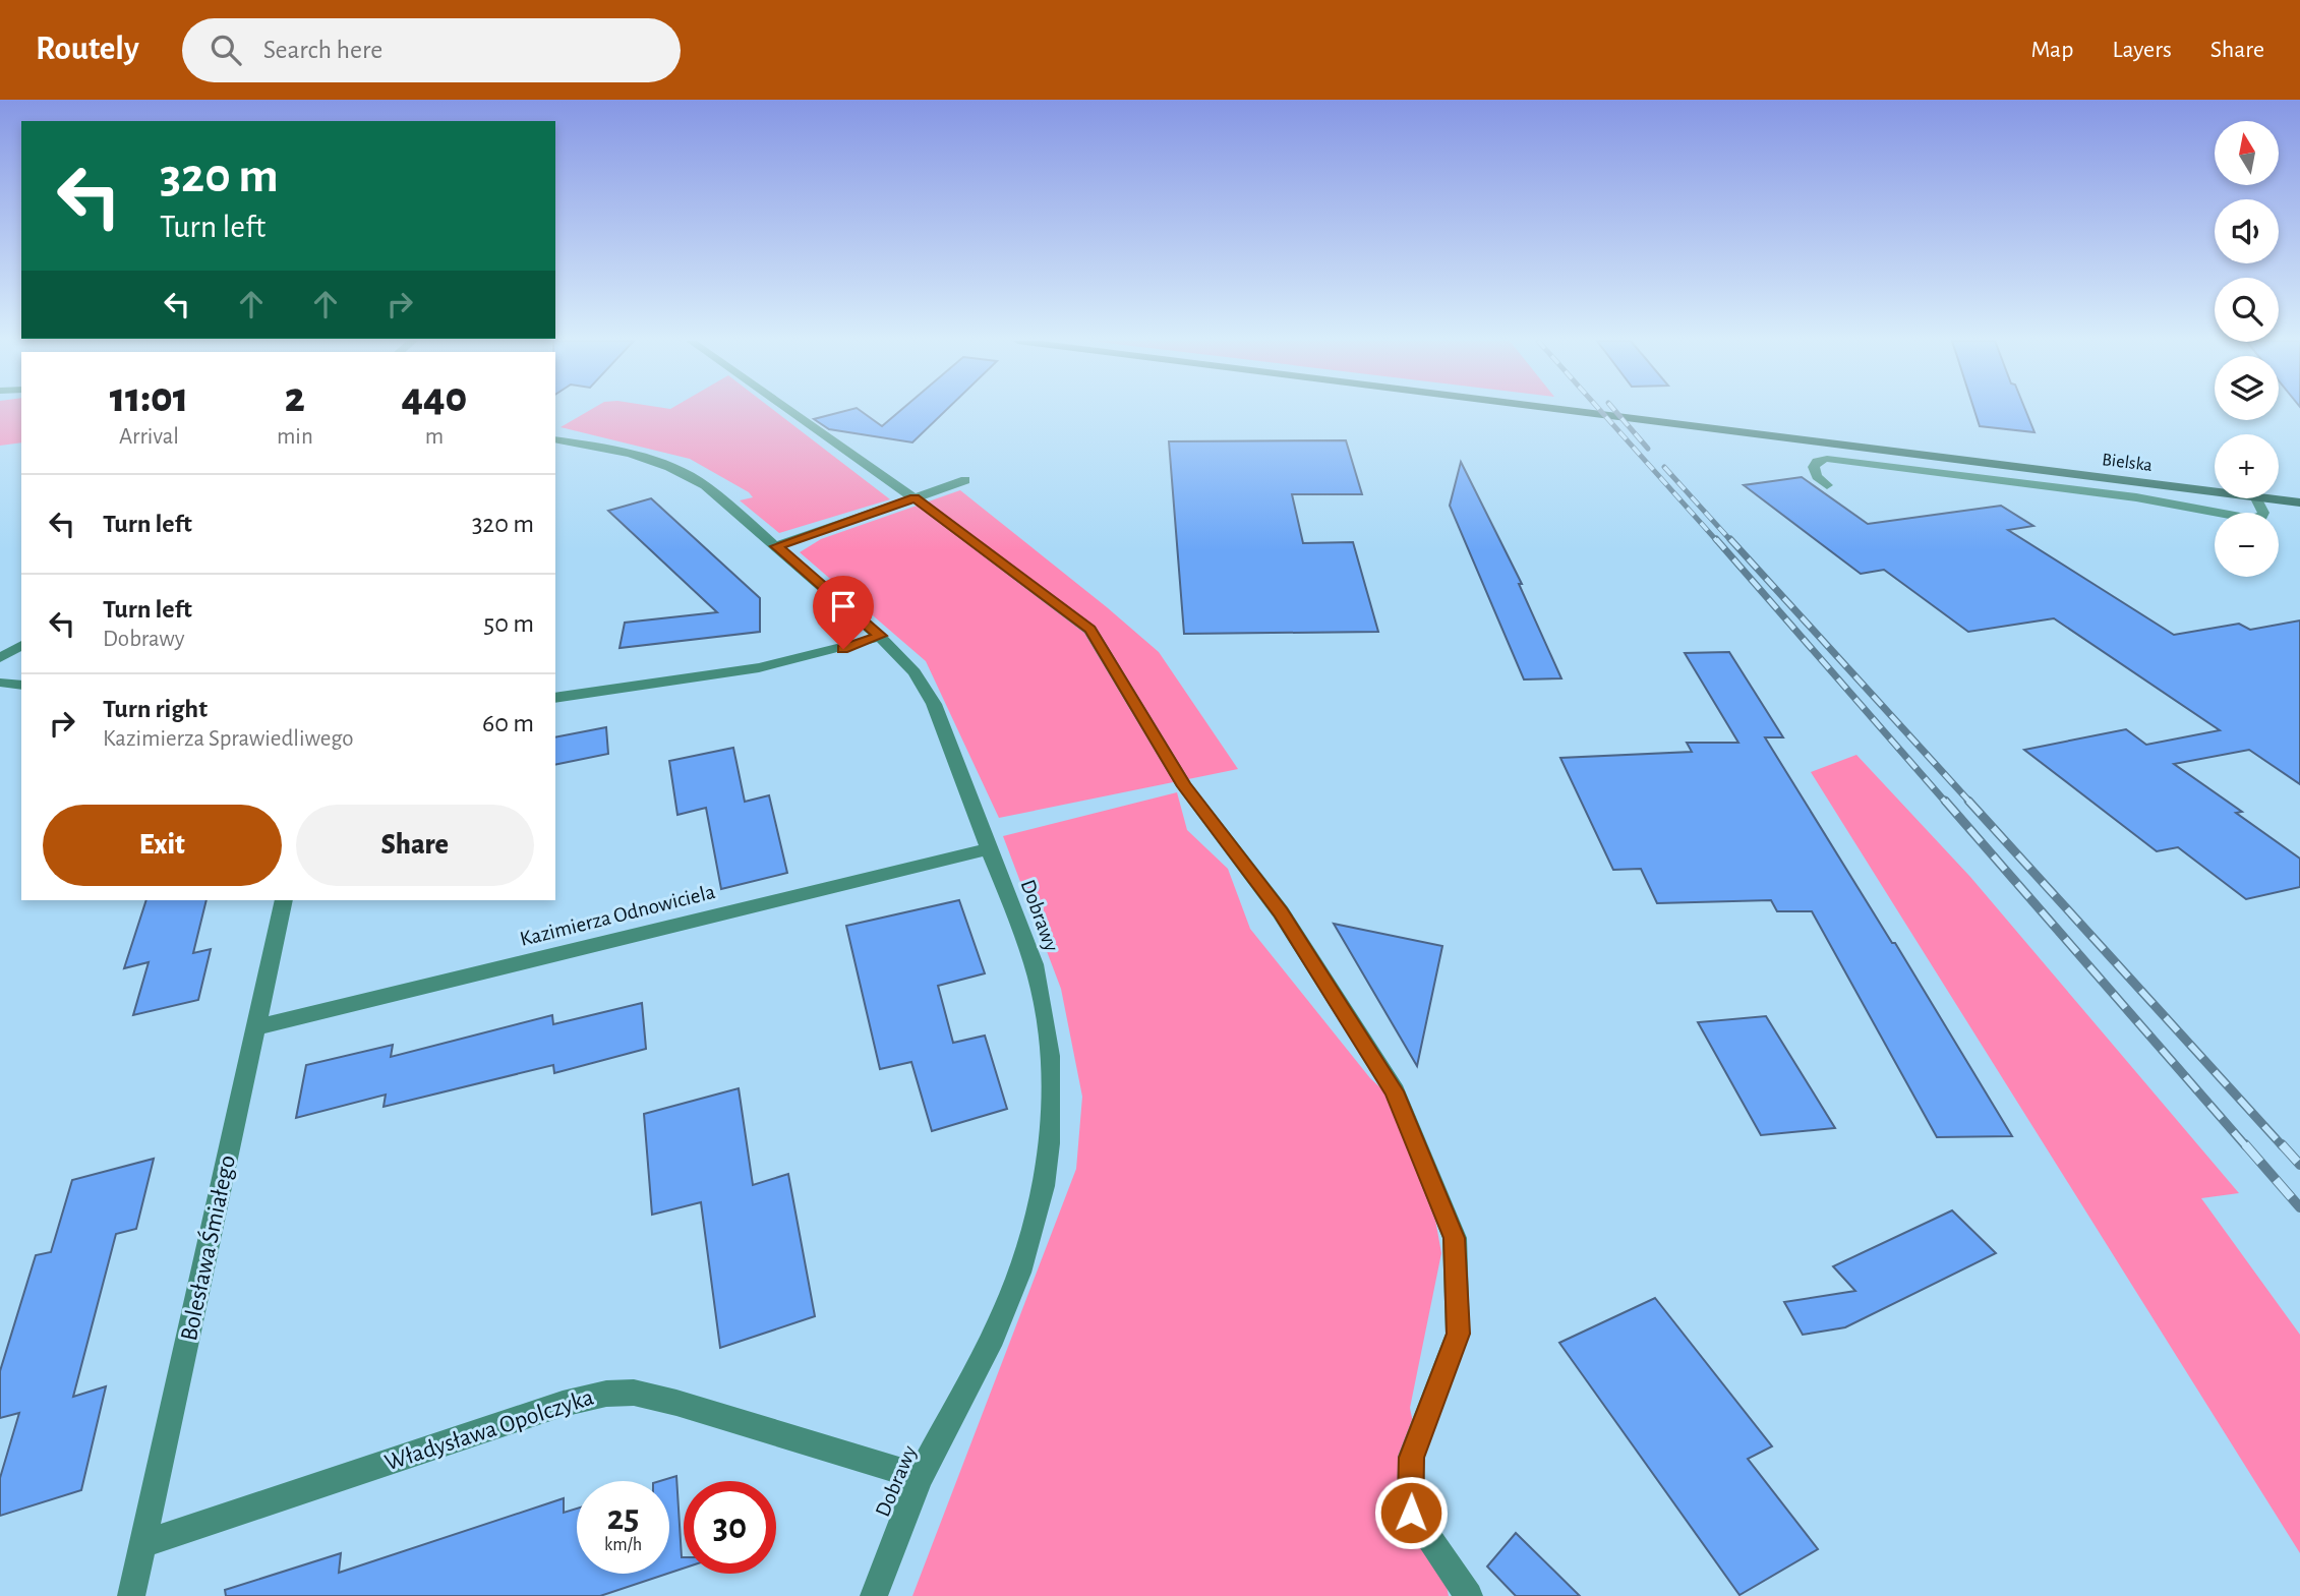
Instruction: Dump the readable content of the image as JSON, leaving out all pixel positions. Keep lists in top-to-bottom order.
{
  "streets": {
    "main road": ["Bielska"],
    "street": [
      "Kazimierza Odnowiciela",
      "Dobrawy",
      "Bolesława Śmiałego",
      "Władysława Opolczyka"
    ]
  },
  "crossings": [
    ["Kazimierza Odnowiciela", "Dobrawy"],
    ["Kazimierza Odnowiciela", "Bolesława Śmiałego"],
    ["Dobrawy", "Władysława Opolczyka"],
    ["Bolesława Śmiałego", "Władysława Opolczyka"]
  ],
  "north": "top",
  "page": {
    "header": "Routely",
    "search": "Search here",
    "nav": ["Map", "Layers", "Share"],
    "map_buttons": ["+", "−"],
    "turn": ["320 m", "Turn left"],
    "eta": [
      "11:01",
      "Arrival",
      "2",
      "min",
      "440",
      "m"
    ],
    "list": [
      {
        "name": "Turn left",
        "value": "320 m"
      },
      {
        "name": "Turn left",
        "note": "Dobrawy",
        "value": "50 m"
      },
      {
        "name": "Turn right",
        "note": "Kazimierza Sprawiedliwego",
        "value": "60 m"
      }
    ],
    "buttons": ["Exit", "Share"],
    "speed": "25 km/h",
    "limit": "30"
  }
}
